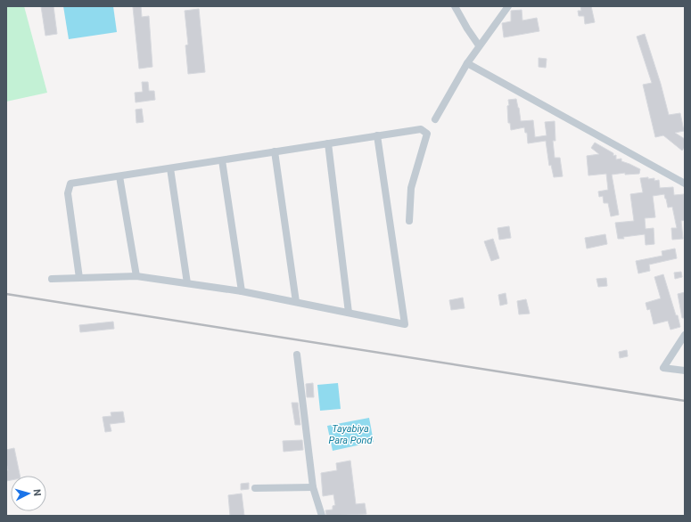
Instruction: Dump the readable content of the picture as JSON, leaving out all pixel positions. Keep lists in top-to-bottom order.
{
  "water": ["Tayabiya Para Pond"],
  "north": "right"
}
